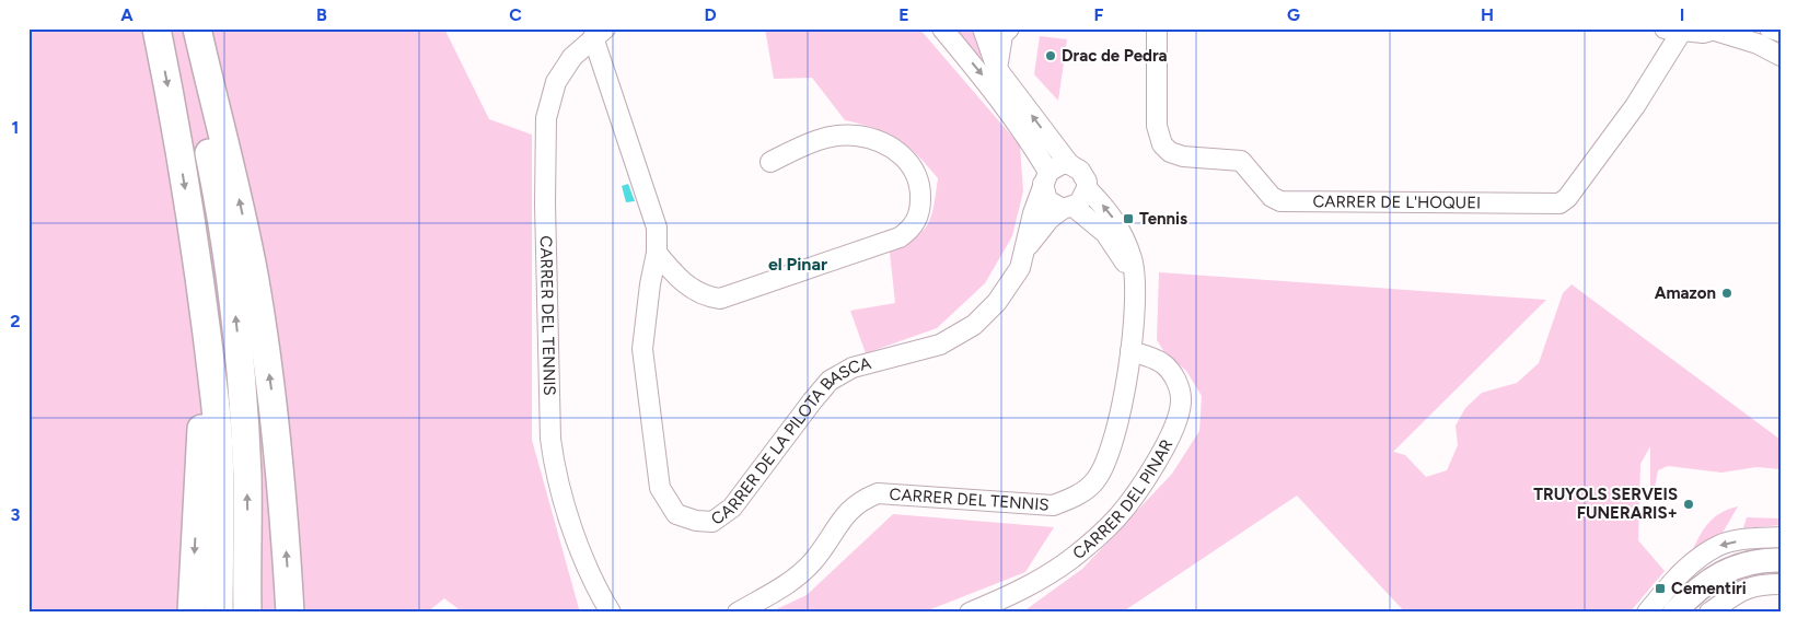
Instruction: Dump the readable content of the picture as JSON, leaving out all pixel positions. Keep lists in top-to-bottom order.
{
  "streets": {
    "street": [
      "CARRER DE L'HOQUEI",
      "CARRER DEL TENNIS",
      "CARRER DE LA PILOTA BASCA",
      "CARRER DEL PINAR"
    ]
  },
  "crossings": [
    ["CARRER DEL TENNIS", "CARRER DE LA PILOTA BASCA"],
    ["CARRER DEL TENNIS", "CARRER DEL PINAR"]
  ],
  "districts": ["el Pinar"],
  "places": {
    "other": ["Drac de Pedra", "Amazon", "TRUYOLS SERVEIS FUNERARIS+"],
    "transit": ["Tennis", "Cementiri"]
  },
  "grid": {
    "columns": [
      "A",
      "B",
      "C",
      "D",
      "E",
      "F",
      "G",
      "H",
      "I"
    ],
    "rows": ["1", "2", "3"]
  }
}
